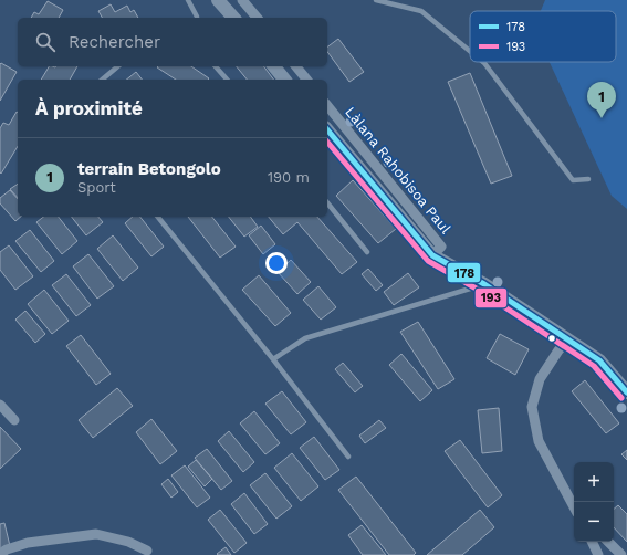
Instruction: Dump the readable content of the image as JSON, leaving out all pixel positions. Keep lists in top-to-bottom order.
{
  "streets": {
    "street": ["Làlana Rahobisoa Paul"]
  },
  "lines": ["transit line 178", "transit line 193"],
  "legend": ["178", "193"],
  "page": {
    "search": "Rechercher",
    "heading": "À proximité",
    "pins": "1",
    "list": [
      {
        "mark": "1",
        "name": "terrain Betongolo",
        "note": "Sport",
        "value": "190 m"
      }
    ],
    "map_buttons": ["+", "−"]
  }
}
